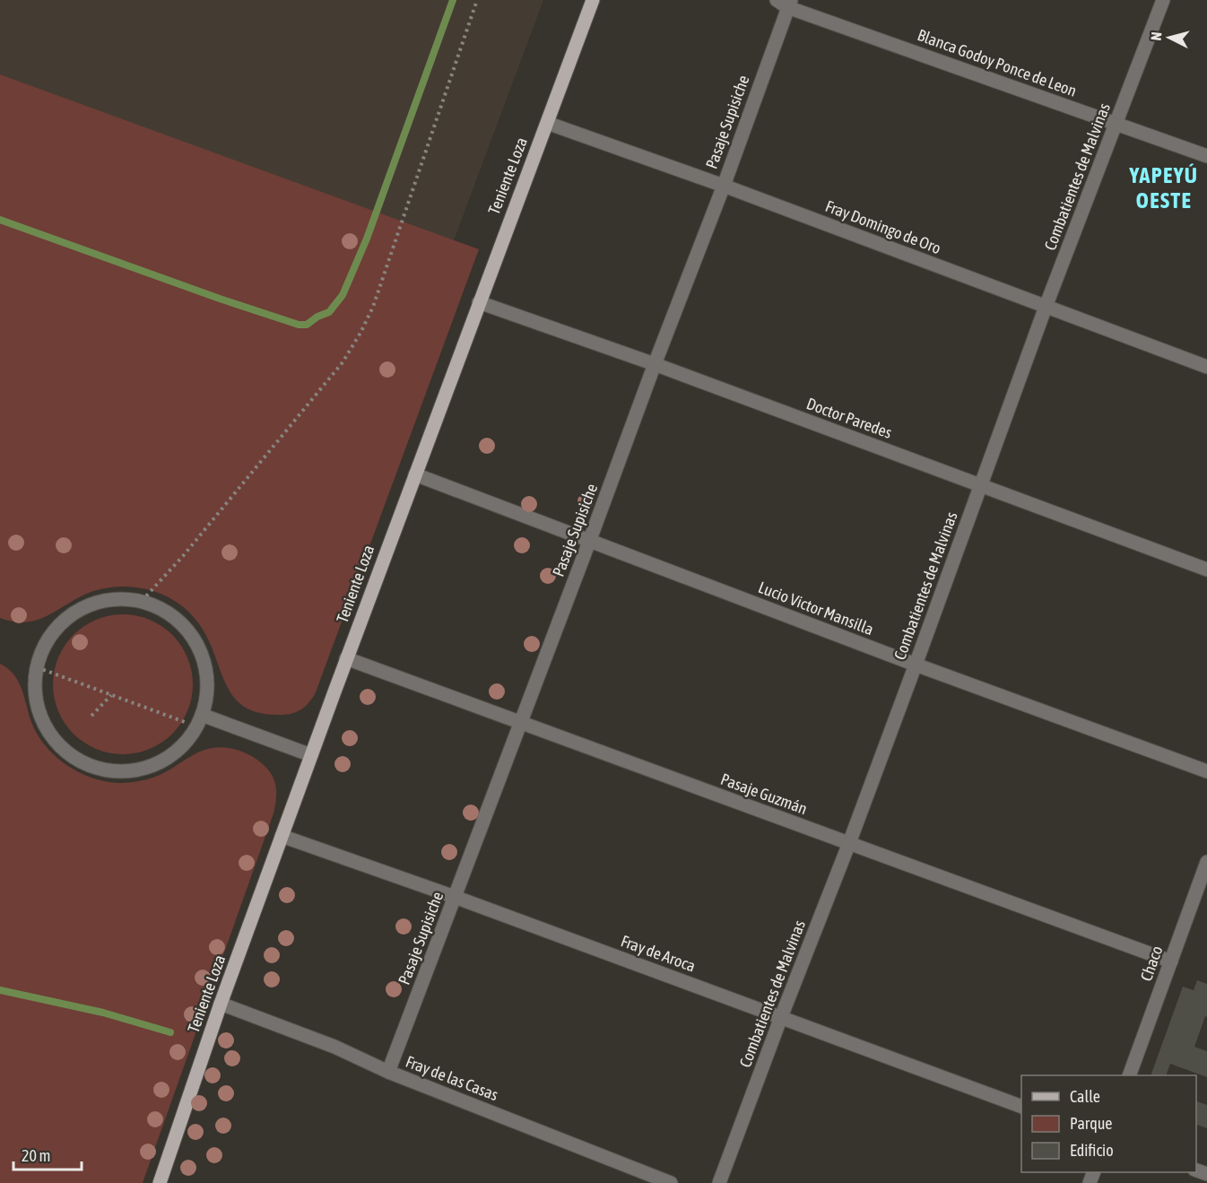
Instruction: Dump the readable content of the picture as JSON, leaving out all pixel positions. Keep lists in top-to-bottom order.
{
  "streets": {
    "main road": ["Teniente Loza"],
    "street": [
      "Blanca Godoy Ponce de Leon",
      "Pasaje Supisiche",
      "Combatientes de Malvinas",
      "Fray Domingo de Oro",
      "Doctor Paredes",
      "Lucio Victor Mansilla",
      "Pasaje Guzmán",
      "Fray de Aroca",
      "Chaco",
      "Fray de las Casas"
    ]
  },
  "crossings": [
    ["Blanca Godoy Ponce de Leon", "Pasaje Supisiche"],
    ["Blanca Godoy Ponce de Leon", "Combatientes de Malvinas"],
    ["Pasaje Supisiche", "Fray Domingo de Oro"],
    ["Pasaje Supisiche", "Doctor Paredes"],
    ["Pasaje Supisiche", "Lucio Victor Mansilla"],
    ["Pasaje Supisiche", "Pasaje Guzmán"],
    ["Pasaje Supisiche", "Fray de Aroca"],
    ["Pasaje Supisiche", "Fray de las Casas"],
    ["Teniente Loza", "Fray Domingo de Oro"],
    ["Teniente Loza", "Doctor Paredes"],
    ["Teniente Loza", "Lucio Victor Mansilla"],
    ["Teniente Loza", "Pasaje Guzmán"],
    ["Teniente Loza", "Fray de Aroca"],
    ["Teniente Loza", "Fray de las Casas"],
    ["Combatientes de Malvinas", "Fray Domingo de Oro"],
    ["Combatientes de Malvinas", "Doctor Paredes"],
    ["Combatientes de Malvinas", "Lucio Victor Mansilla"],
    ["Combatientes de Malvinas", "Pasaje Guzmán"],
    ["Combatientes de Malvinas", "Fray de Aroca"],
    ["Pasaje Guzmán", "Chaco"]
  ],
  "districts": ["YAPEYÚ OESTE"],
  "legend": ["Calle", "Parque", "Edificio"],
  "scale_bar": "20 m",
  "north": "left"
}
